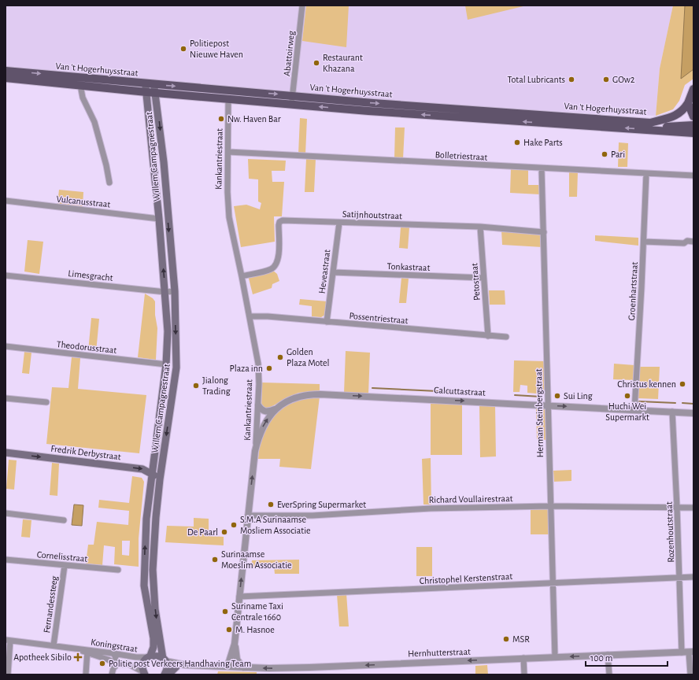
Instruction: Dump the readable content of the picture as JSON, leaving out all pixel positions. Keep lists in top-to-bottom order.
{
  "streets": {
    "main road": ["Van 't Hogerhuysstraat", "Willem Campagnestraat", "Fredrik Derbystraat"],
    "street": [
      "Abattoirweg",
      "Bolletriestraat",
      "Kankantriestraat",
      "Vulcanusstraat",
      "Satijnhoutstraat",
      "Tonkastraat",
      "Heveastraat",
      "Limesgracht",
      "Petostraat",
      "Groenhartstraat",
      "Possentriestraat",
      "Theodorusstraat",
      "Calcuttastraat",
      "Herman Steinbergstraat",
      "Richard Voullairestraat",
      "Rozenhoutstraat",
      "Cornelisstraat",
      "Christophel Kerstenstraat",
      "Fernandessteeg",
      "Koningstraat",
      "Hernhutterstraat"
    ]
  },
  "crossings": [
    ["Abattoirweg", "Van 't Hogerhuysstraat"],
    ["Van 't Hogerhuysstraat", "Willem Campagnestraat"],
    ["Van 't Hogerhuysstraat", "Kankantriestraat"],
    ["Bolletriestraat", "Kankantriestraat"],
    ["Bolletriestraat", "Groenhartstraat"],
    ["Bolletriestraat", "Herman Steinbergstraat"],
    ["Willem Campagnestraat", "Vulcanusstraat"],
    ["Willem Campagnestraat", "Limesgracht"],
    ["Willem Campagnestraat", "Theodorusstraat"],
    ["Willem Campagnestraat", "Fredrik Derbystraat"],
    ["Willem Campagnestraat", "Koningstraat"],
    ["Willem Campagnestraat", "Hernhutterstraat"],
    ["Kankantriestraat", "Satijnhoutstraat"],
    ["Kankantriestraat", "Possentriestraat"],
    ["Kankantriestraat", "Calcuttastraat"],
    ["Kankantriestraat", "Richard Voullairestraat"],
    ["Kankantriestraat", "Christophel Kerstenstraat"],
    ["Kankantriestraat", "Hernhutterstraat"],
    ["Satijnhoutstraat", "Heveastraat"],
    ["Satijnhoutstraat", "Petostraat"],
    ["Satijnhoutstraat", "Herman Steinbergstraat"],
    ["Tonkastraat", "Heveastraat"],
    ["Tonkastraat", "Petostraat"],
    ["Heveastraat", "Possentriestraat"],
    ["Petostraat", "Possentriestraat"],
    ["Groenhartstraat", "Calcuttastraat"],
    ["Calcuttastraat", "Herman Steinbergstraat"],
    ["Calcuttastraat", "Rozenhoutstraat"],
    ["Herman Steinbergstraat", "Richard Voullairestraat"],
    ["Herman Steinbergstraat", "Christophel Kerstenstraat"],
    ["Herman Steinbergstraat", "Hernhutterstraat"],
    ["Richard Voullairestraat", "Rozenhoutstraat"],
    ["Rozenhoutstraat", "Christophel Kerstenstraat"],
    ["Rozenhoutstraat", "Hernhutterstraat"],
    ["Cornelisstraat", "Fernandessteeg"],
    ["Fernandessteeg", "Koningstraat"]
  ],
  "one_way": ["Calcuttastraat", "Fredrik Derbystraat", "Hernhutterstraat"],
  "places": {
    "other": [
      "Politiepost Nieuwe Haven",
      "Restaurant Khazana",
      "Total Lubricants",
      "GOw2",
      "Nw. Haven Bar",
      "Hake Parts",
      "Pari",
      "Golden Plaza Motel",
      "Plaza inn",
      "Christus kennen",
      "Jialong Trading",
      "Sui Ling",
      "Huchi Wei Supermarkt",
      "EverSpring Supermarket",
      "S.M.A Surinaamse Mosliem Associatie",
      "De Paarl",
      "Surinaamse Moeslim Associatie",
      "Suriname Taxi Centrale 1660",
      "M. Hasnoe",
      "MSR",
      "Politie post Verkeers Handhaving Team"
    ],
    "health": ["Apotheek Sibilo"]
  },
  "scale_bar": "100 m"
}
